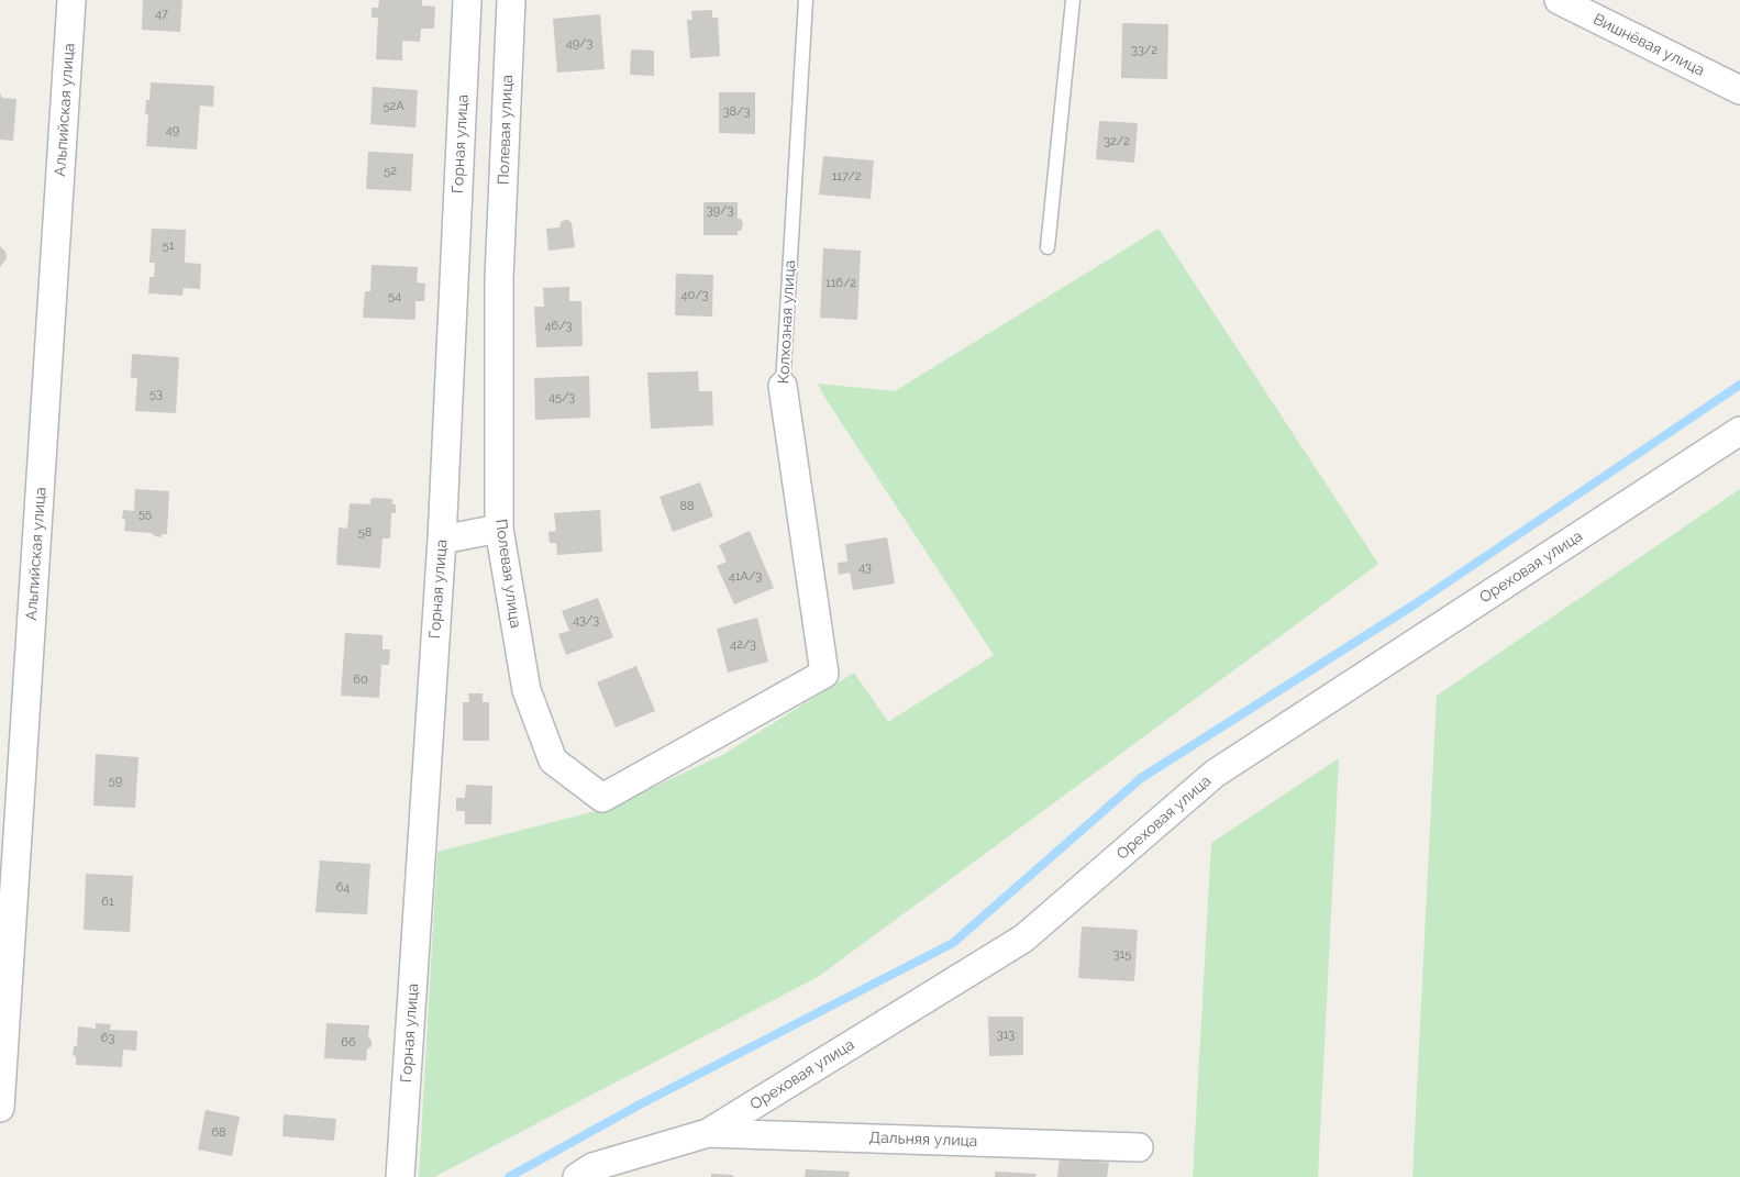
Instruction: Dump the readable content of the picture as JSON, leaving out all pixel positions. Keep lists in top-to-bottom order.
{
  "streets": {
    "street": [
      "Вишнёвая улица",
      "Альпийская улица",
      "Полевая улица",
      "Горная улица",
      "Колхозная улица",
      "Ореховая улица",
      "Дальняя улица"
    ]
  },
  "crossings": [
    ["Полевая улица", "Колхозная улица"],
    ["Ореховая улица", "Дальняя улица"]
  ],
  "house_numbers": [
    "47",
    "49/3",
    "33/2",
    "52А",
    "38/3",
    "49",
    "32/2",
    "52",
    "117/2",
    "39/3",
    "51",
    "116/2",
    "40/3",
    "54",
    "46/3",
    "53",
    "45/3",
    "88",
    "55",
    "58",
    "43",
    "41А/3",
    "43/3",
    "42/3",
    "60",
    "59",
    "64",
    "61",
    "315",
    "313",
    "63",
    "66",
    "68"
  ]
}
